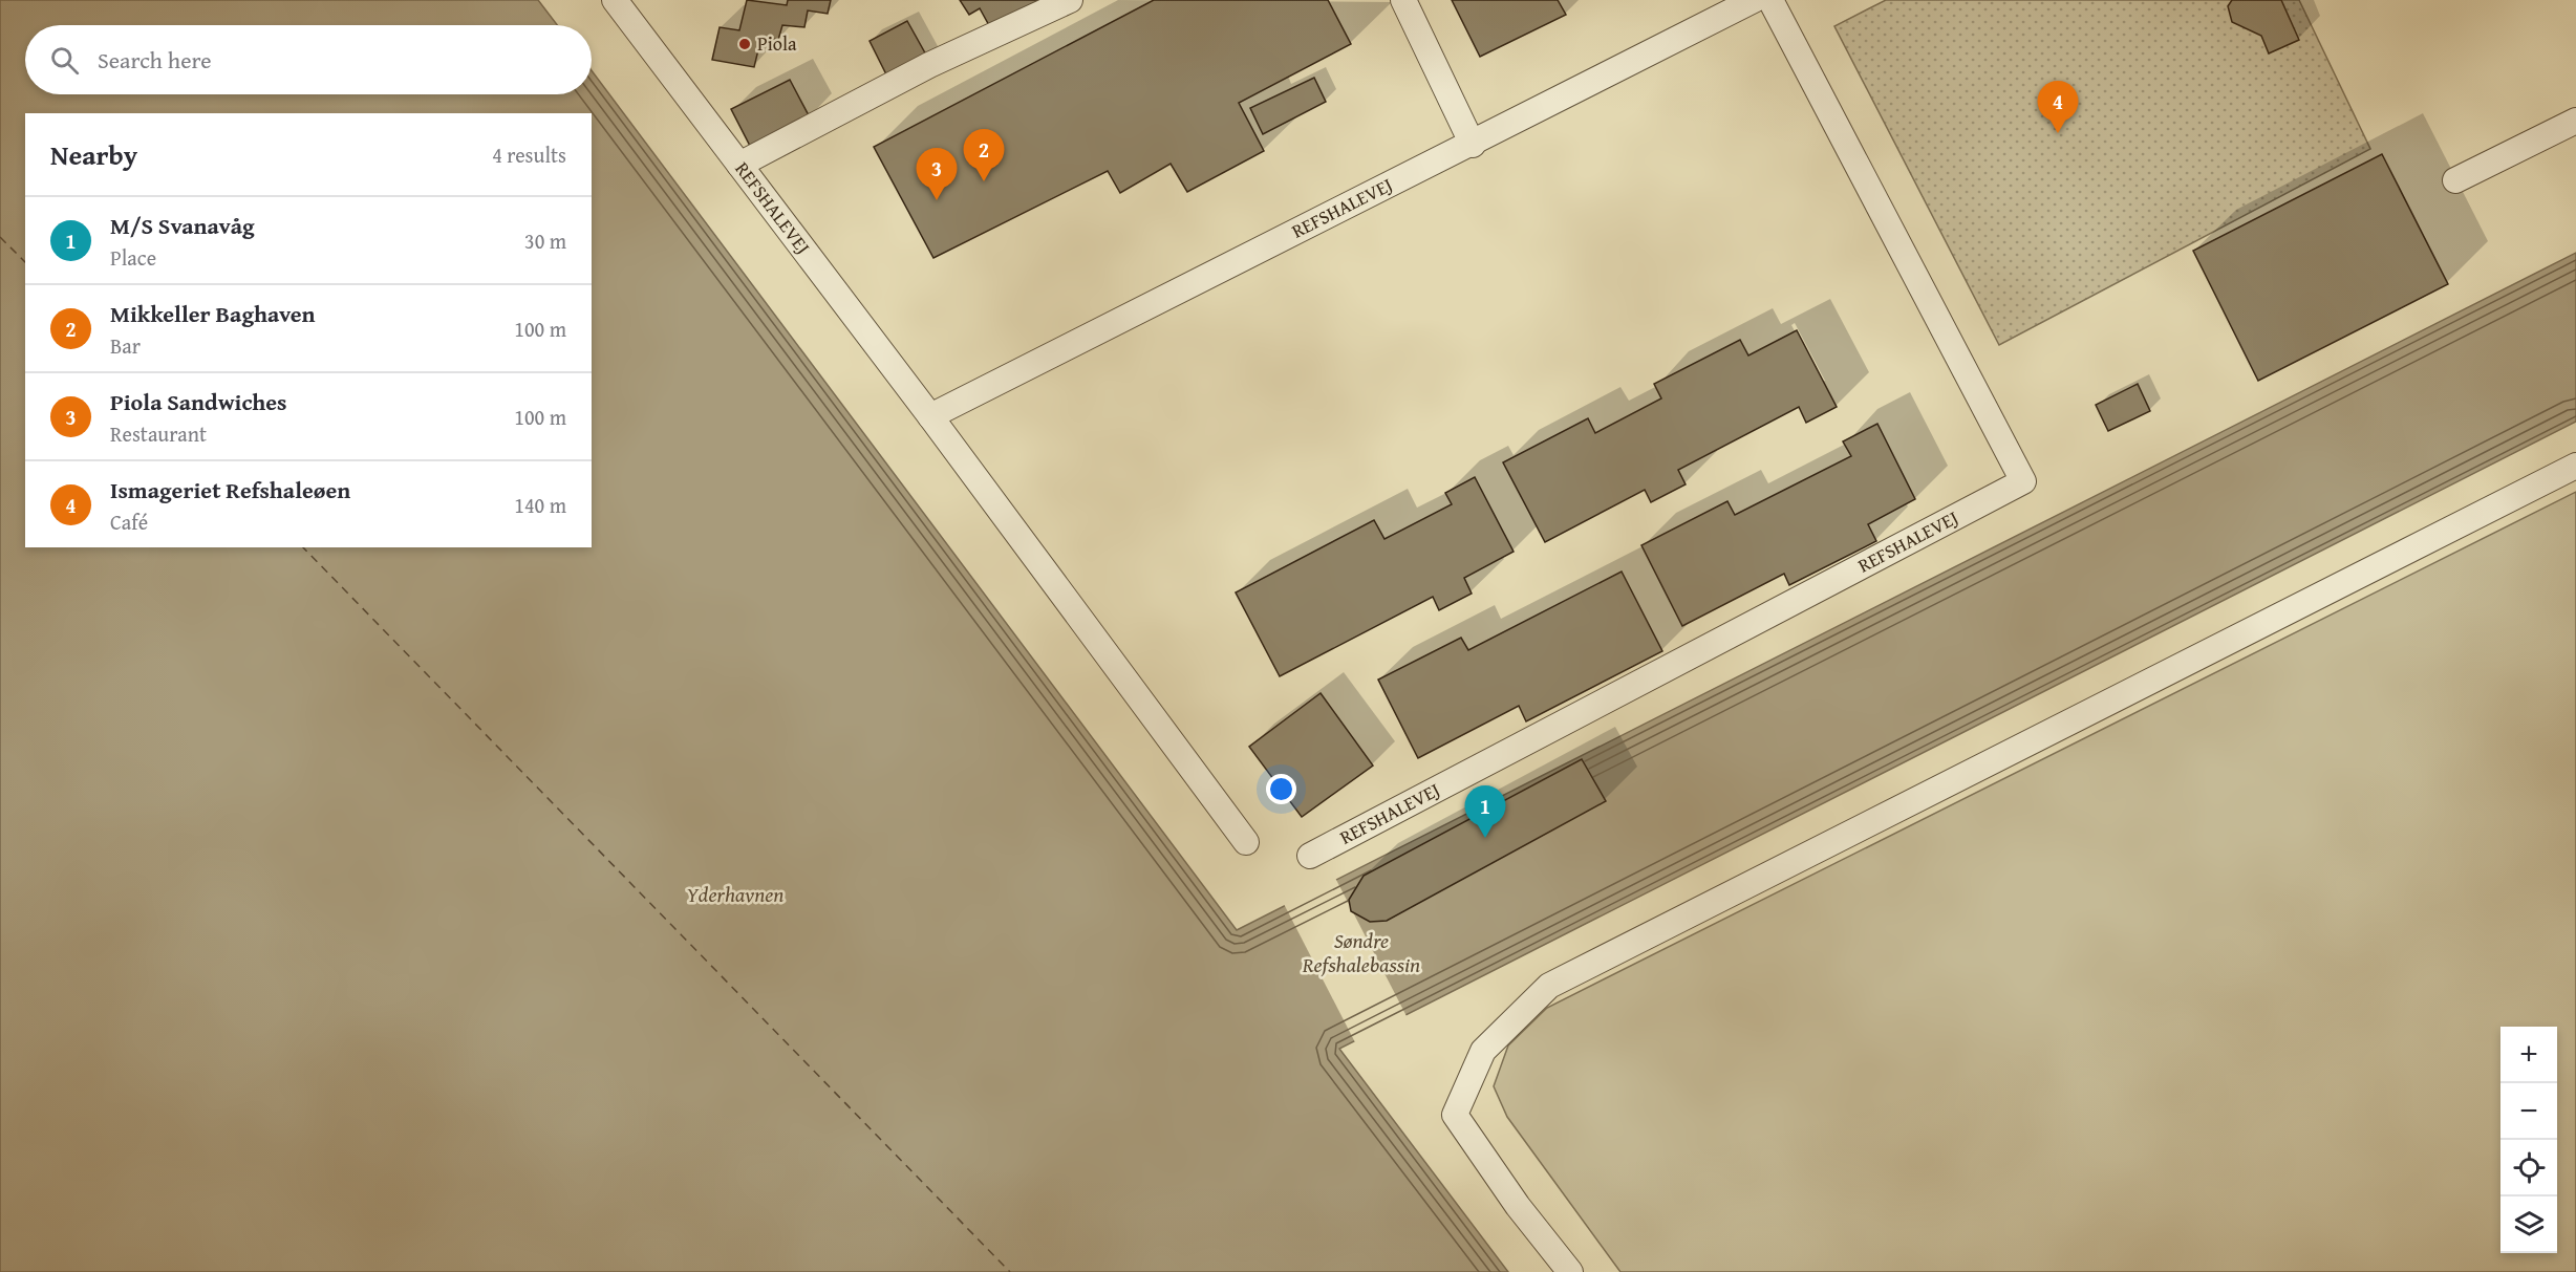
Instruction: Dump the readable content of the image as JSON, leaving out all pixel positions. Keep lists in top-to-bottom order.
{
  "streets": {
    "lane": ["REFSHALEVEJ"]
  },
  "water": ["Yderhavnen", "Søndre Refshalebassin"],
  "places": ["Piola"],
  "page": {
    "search": "Search here",
    "pins": [
      "4",
      "2",
      "3",
      "1"
    ],
    "heading": ["Nearby", "4 results"],
    "list": [
      {
        "mark": "1",
        "name": "M/S Svanavåg",
        "note": "Place",
        "value": "30 m"
      },
      {
        "mark": "2",
        "name": "Mikkeller Baghaven",
        "note": "Bar",
        "value": "100 m"
      },
      {
        "mark": "3",
        "name": "Piola Sandwiches",
        "note": "Restaurant",
        "value": "100 m"
      },
      {
        "mark": "4",
        "name": "Ismageriet Refshaleøen",
        "note": "Café",
        "value": "140 m"
      }
    ],
    "map_buttons": ["+", "−"]
  }
}
